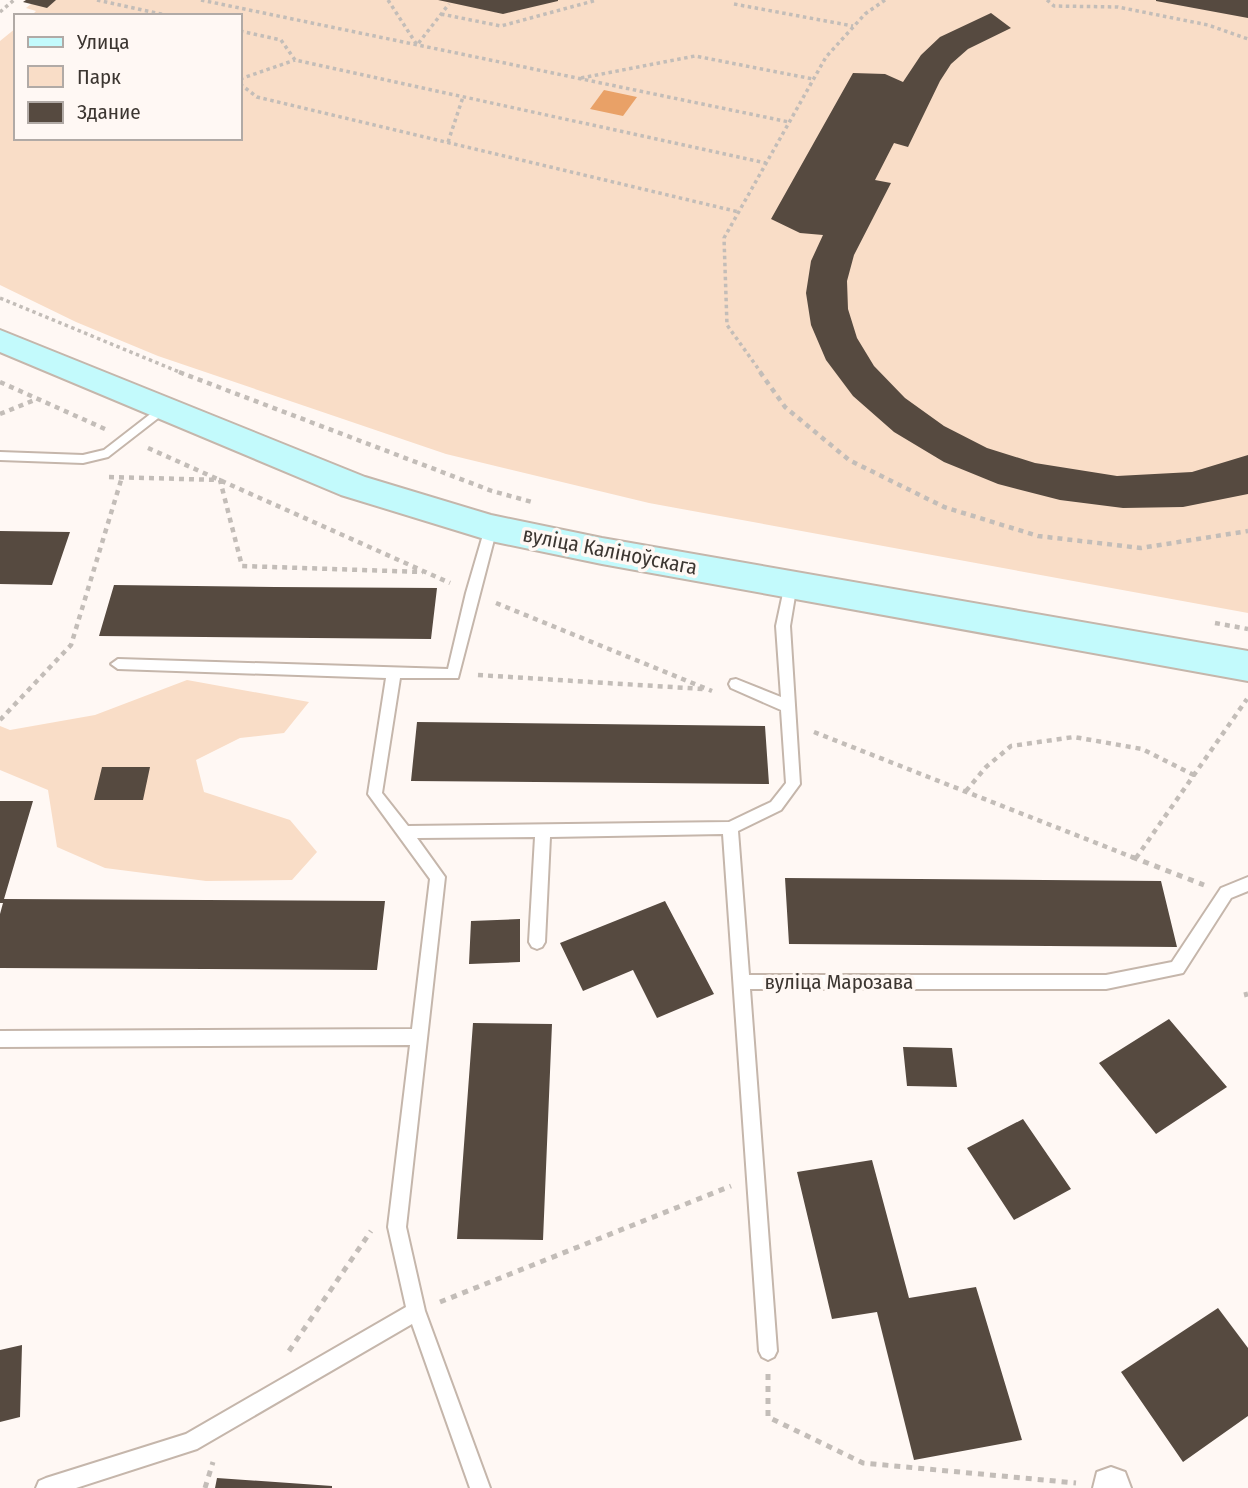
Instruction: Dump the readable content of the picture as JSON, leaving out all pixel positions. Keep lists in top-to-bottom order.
{
  "streets": {
    "main road": ["вуліца Каліноўскага"],
    "lane": ["вуліца Марозава"]
  },
  "legend": ["Улица", "Парк", "Здание"]
}
